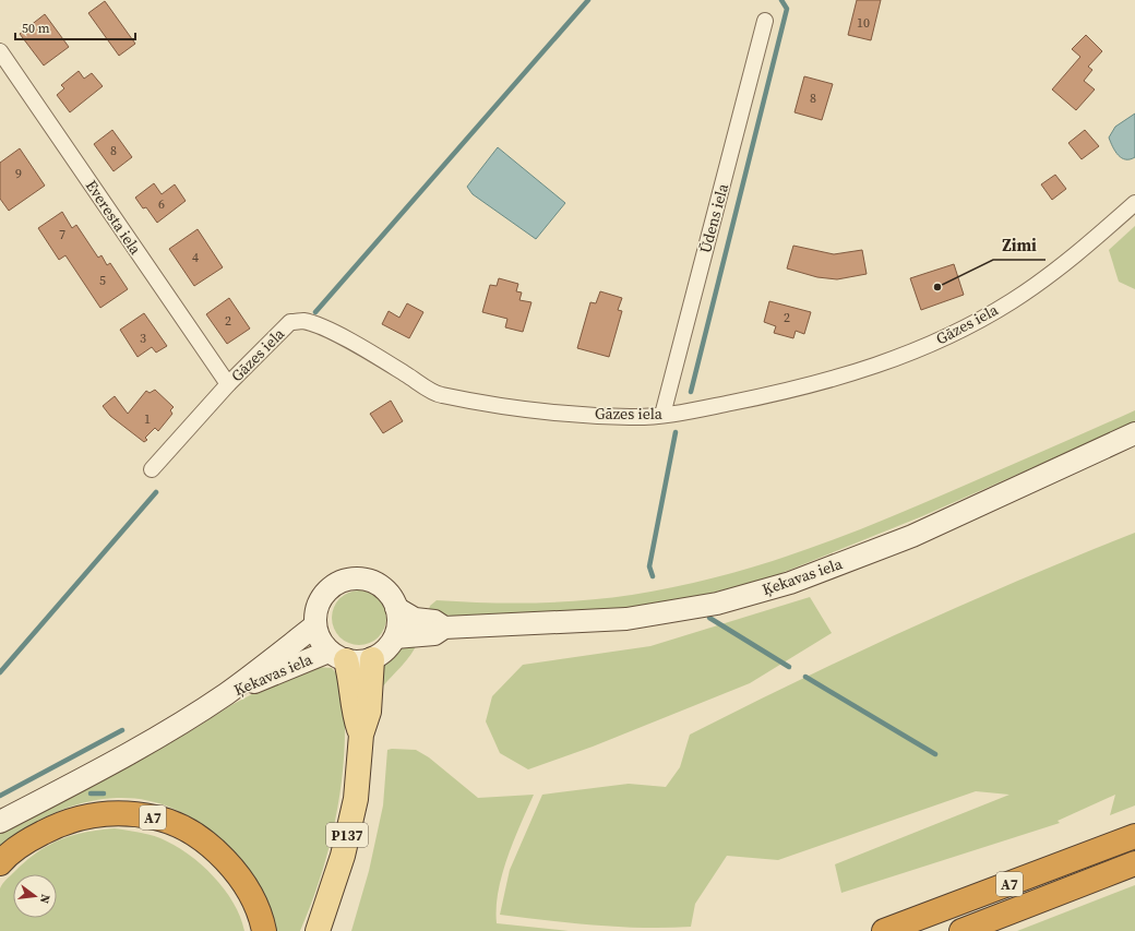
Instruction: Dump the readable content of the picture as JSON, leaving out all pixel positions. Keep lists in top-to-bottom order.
{
  "streets": {
    "highway": ["A7"],
    "main road": ["Ķekavas iela", "P137"],
    "street": ["Everesta iela", "Ūdens iela", "Gāzes iela"]
  },
  "crossings": [
    ["Everesta iela", "Gāzes iela"],
    ["Ūdens iela", "Gāzes iela"],
    ["Ķekavas iela", "P137"]
  ],
  "places": ["Zimi"],
  "house_numbers": [
    "10",
    "8",
    "8",
    "9",
    "6",
    "7",
    "4",
    "5",
    "2",
    "2",
    "3",
    "1"
  ],
  "scale_bar": "50 m",
  "north": "right"
}
